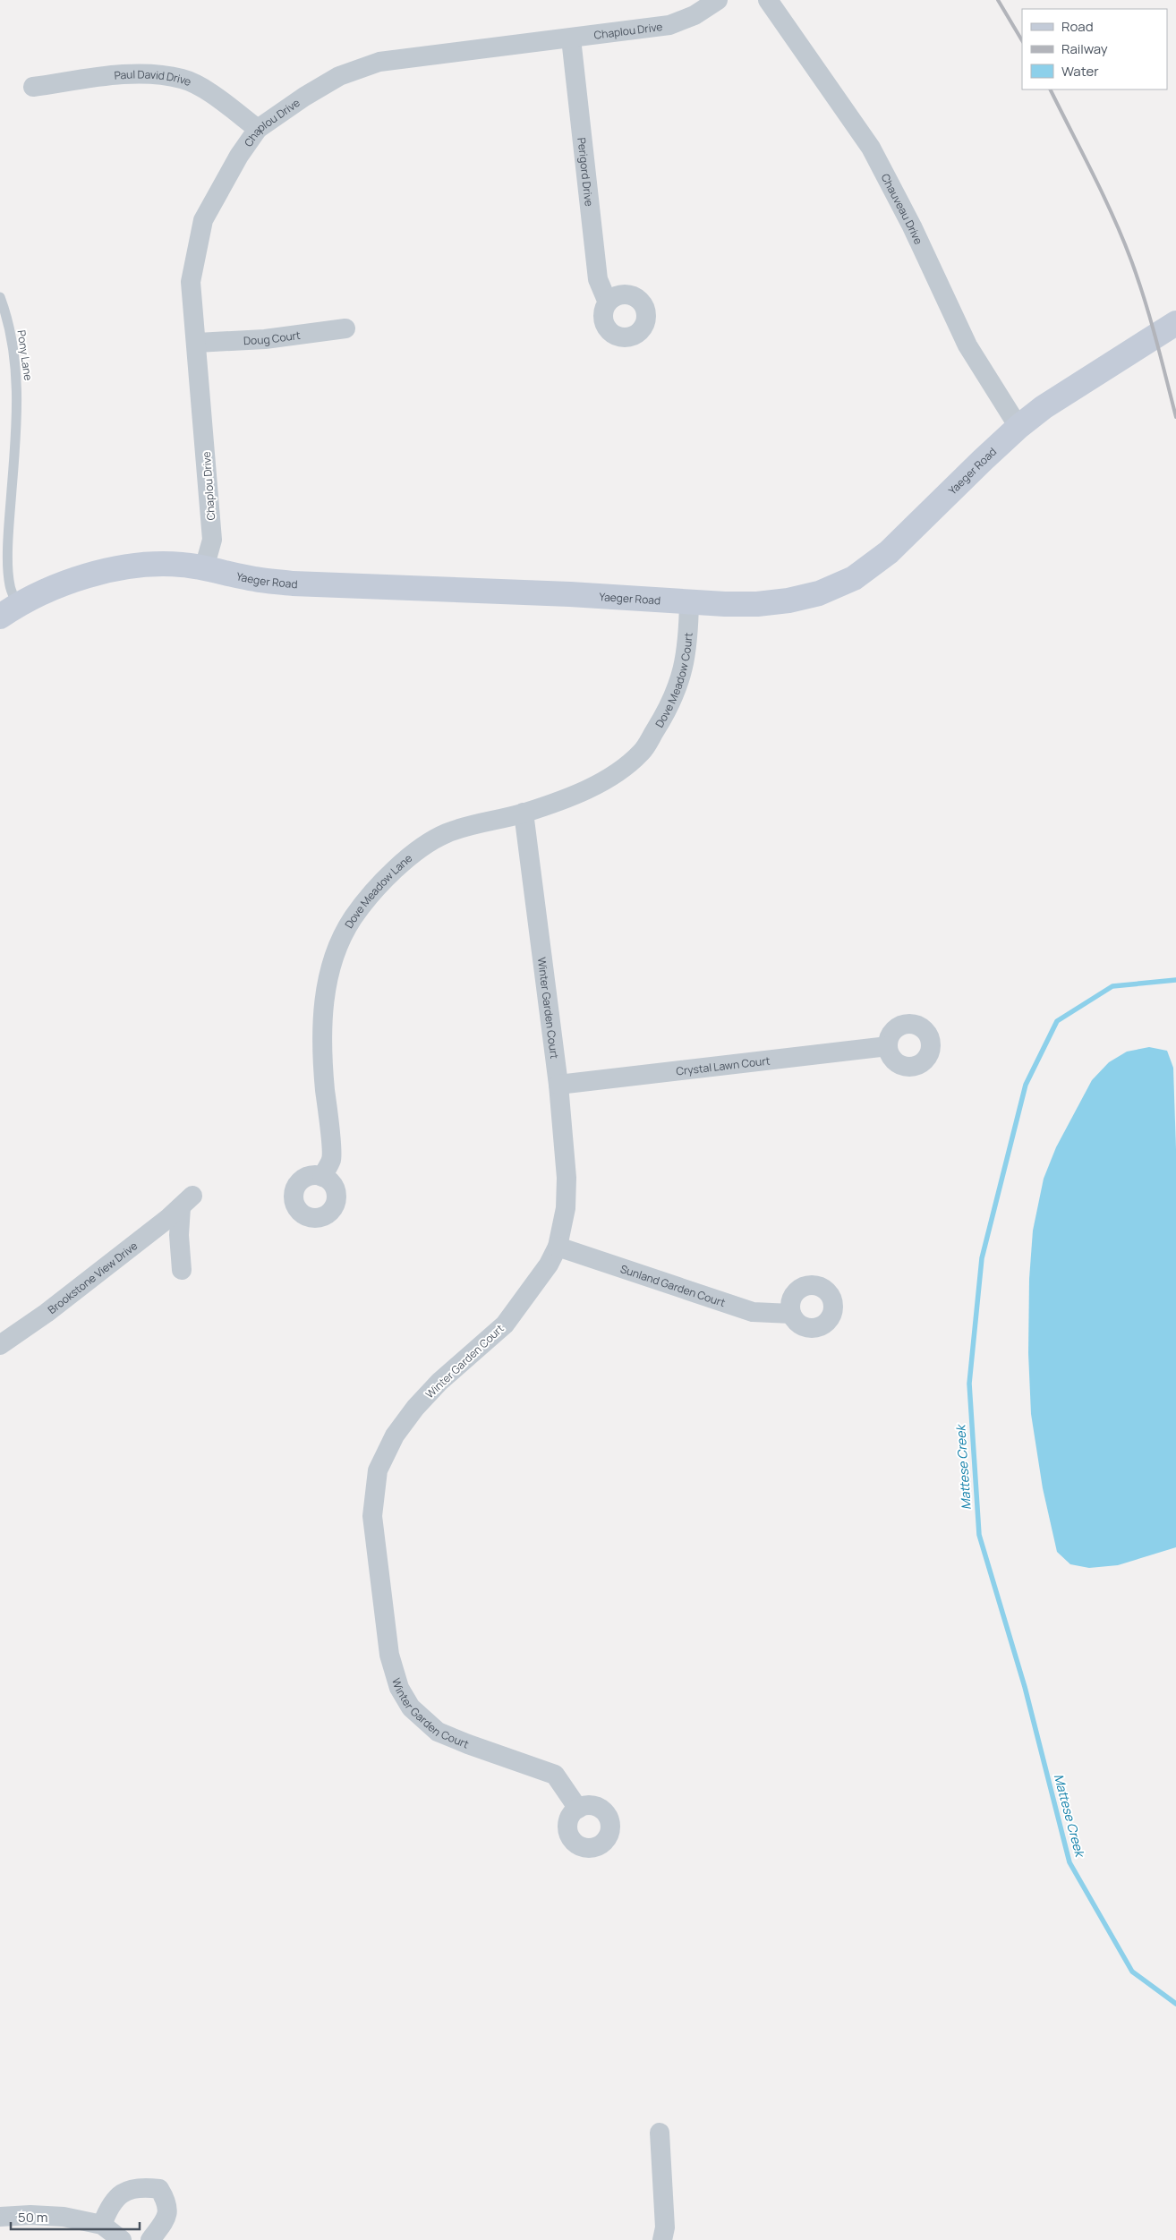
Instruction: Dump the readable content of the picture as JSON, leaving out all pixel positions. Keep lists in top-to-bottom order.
{
  "streets": {
    "street": [
      "Chaplou Drive",
      "Paul David Drive",
      "Perigord Drive",
      "Chauveau Drive",
      "Doug Court",
      "Yaeger Road",
      "Dove Meadow Court",
      "Dove Meadow Lane",
      "Winter Garden Court",
      "Crystal Lawn Court",
      "Brookstone View Drive",
      "Sunland Garden Court"
    ],
    "lane": ["Pony Lane"]
  },
  "crossings": [
    ["Chaplou Drive", "Paul David Drive"],
    ["Chaplou Drive", "Perigord Drive"],
    ["Chaplou Drive", "Doug Court"],
    ["Chaplou Drive", "Yaeger Road"],
    ["Chauveau Drive", "Yaeger Road"],
    ["Pony Lane", "Yaeger Road"],
    ["Yaeger Road", "Dove Meadow Court"],
    ["Dove Meadow Court", "Dove Meadow Lane"],
    ["Dove Meadow Lane", "Winter Garden Court"],
    ["Winter Garden Court", "Crystal Lawn Court"],
    ["Winter Garden Court", "Sunland Garden Court"]
  ],
  "water": ["Mattese Creek"],
  "legend": ["Road", "Railway", "Water"],
  "scale_bar": "50 m"
}
